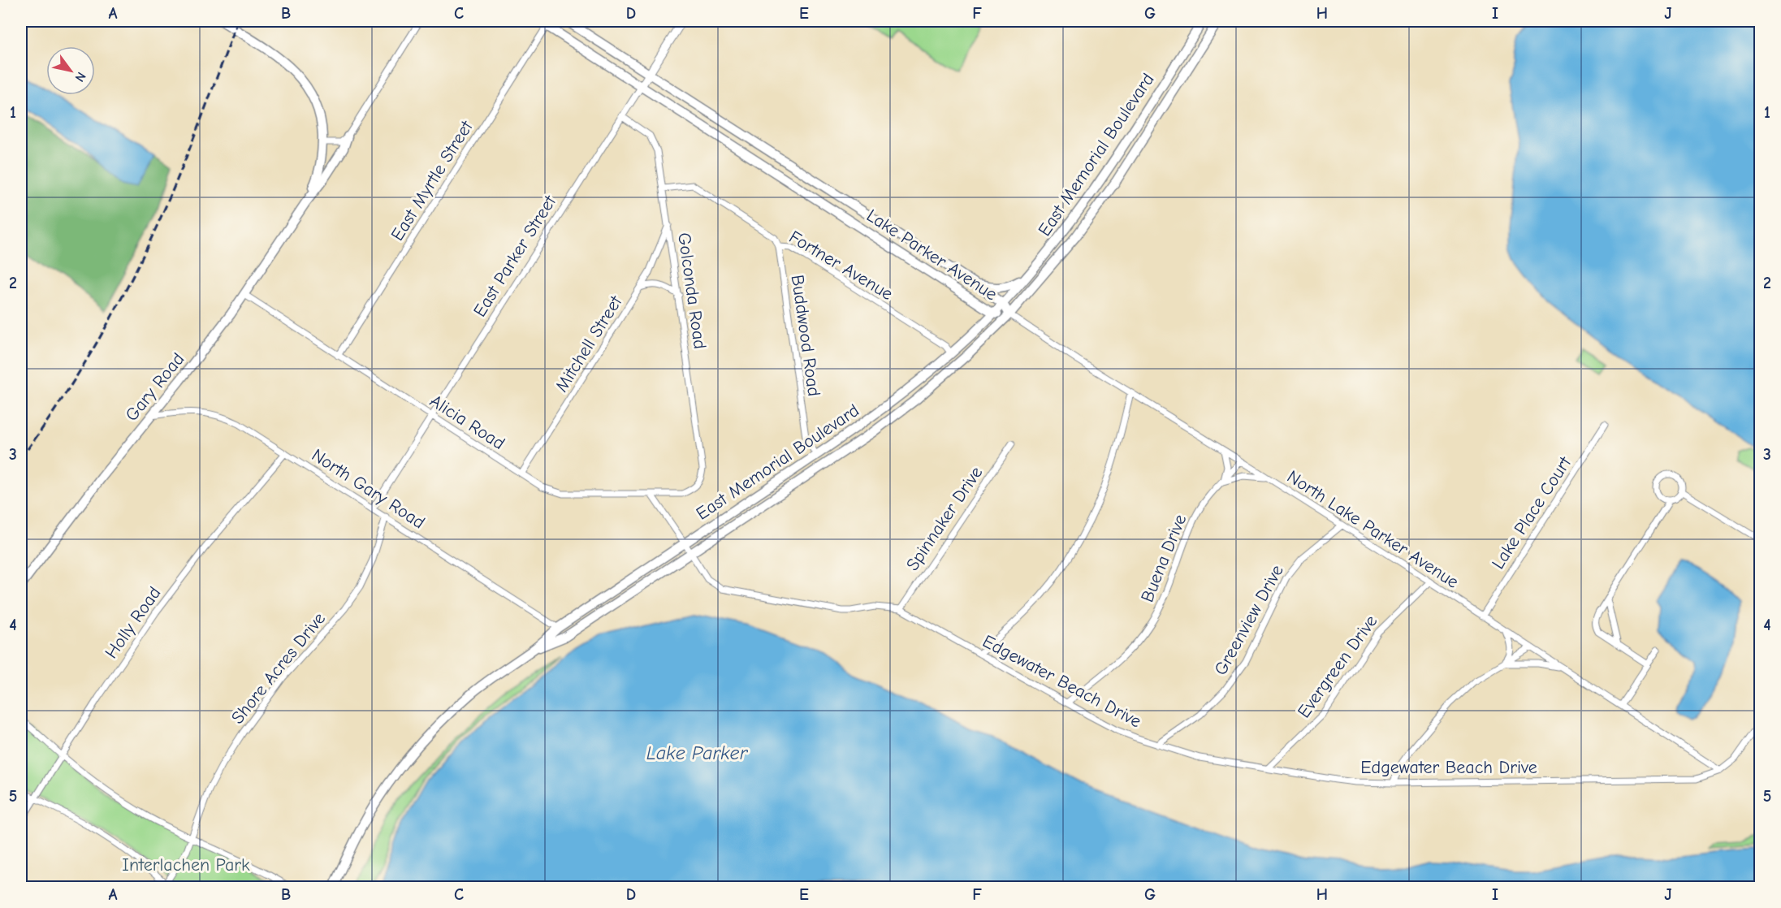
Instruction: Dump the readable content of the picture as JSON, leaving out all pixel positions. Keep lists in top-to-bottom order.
{
  "streets": {
    "main road": ["East Memorial Boulevard", "Lake Parker Avenue", "Gary Road"],
    "street": [
      "East Myrtle Street",
      "East Parker Street",
      "Fortner Avenue",
      "Golconda Road",
      "Buddwood Road",
      "Mitchell Street",
      "Alicia Road",
      "North Gary Road",
      "Lake Place Court",
      "Spinnaker Drive",
      "North Lake Parker Avenue",
      "Buena Drive",
      "Greenview Drive",
      "Holly Road",
      "Evergreen Drive",
      "Shore Acres Drive",
      "Edgewater Beach Drive"
    ]
  },
  "crossings": [
    ["East Memorial Boulevard", "Lake Parker Avenue"],
    ["East Memorial Boulevard", "Fortner Avenue"],
    ["East Memorial Boulevard", "Buddwood Road"],
    ["East Memorial Boulevard", "North Gary Road"],
    ["East Memorial Boulevard", "North Lake Parker Avenue"],
    ["East Memorial Boulevard", "Edgewater Beach Drive"],
    ["East Myrtle Street", "Lake Parker Avenue"],
    ["East Myrtle Street", "Alicia Road"],
    ["Lake Parker Avenue", "East Parker Street"],
    ["Lake Parker Avenue", "North Lake Parker Avenue"],
    ["East Parker Street", "Golconda Road"],
    ["East Parker Street", "Alicia Road"],
    ["East Parker Street", "North Gary Road"],
    ["Fortner Avenue", "Golconda Road"],
    ["Fortner Avenue", "Buddwood Road"],
    ["Golconda Road", "Mitchell Street"],
    ["Golconda Road", "Alicia Road"],
    ["Mitchell Street", "Alicia Road"],
    ["Gary Road", "Alicia Road"],
    ["Gary Road", "North Gary Road"],
    ["Alicia Road", "Edgewater Beach Drive"],
    ["North Gary Road", "Holly Road"],
    ["North Gary Road", "Shore Acres Drive"],
    ["Lake Place Court", "North Lake Parker Avenue"],
    ["Spinnaker Drive", "Edgewater Beach Drive"],
    ["North Lake Parker Avenue", "Buena Drive"],
    ["North Lake Parker Avenue", "Greenview Drive"],
    ["North Lake Parker Avenue", "Evergreen Drive"],
    ["North Lake Parker Avenue", "Edgewater Beach Drive"],
    ["Buena Drive", "Edgewater Beach Drive"],
    ["Greenview Drive", "Edgewater Beach Drive"],
    ["Evergreen Drive", "Edgewater Beach Drive"]
  ],
  "water": ["Lake Parker"],
  "parks": ["Interlachen Park"],
  "north": "bottom right",
  "grid": {
    "columns": [
      "A",
      "B",
      "C",
      "D",
      "E",
      "F",
      "G",
      "H",
      "I",
      "J"
    ],
    "rows": [
      "1",
      "2",
      "3",
      "4",
      "5"
    ]
  }
}
